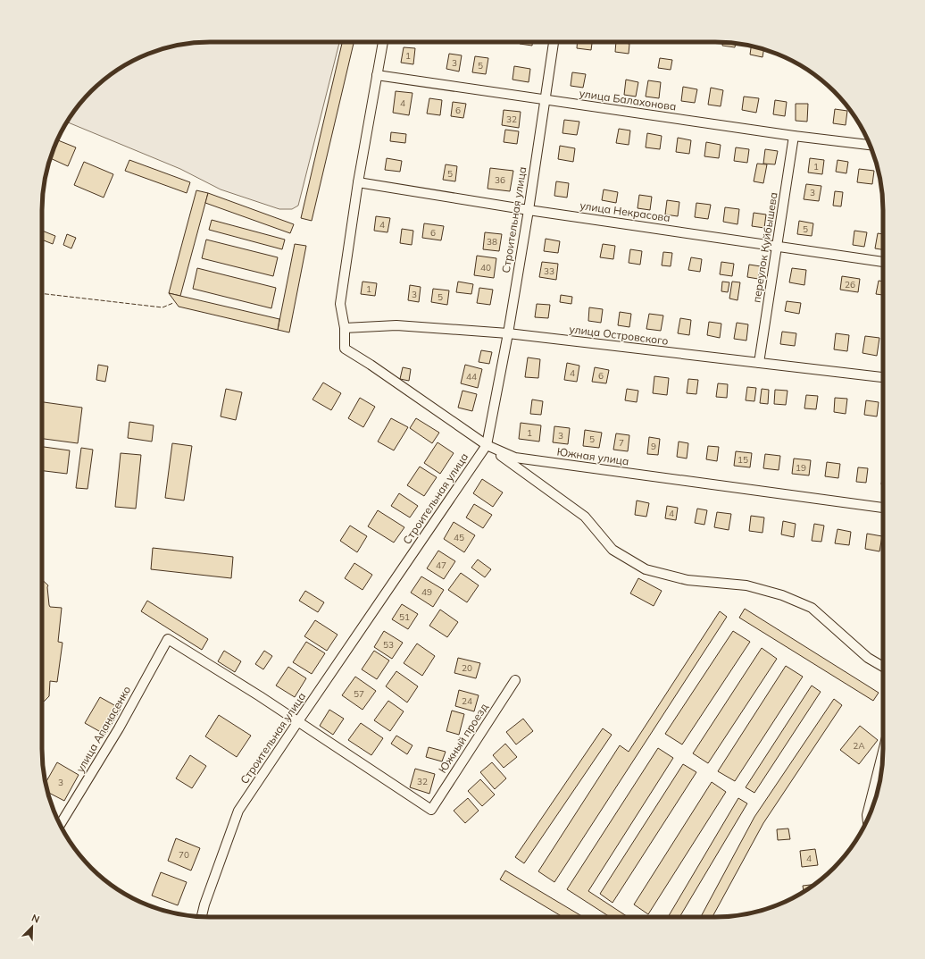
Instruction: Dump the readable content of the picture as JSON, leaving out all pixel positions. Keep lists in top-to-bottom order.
{
  "streets": {
    "street": [
      "улица Балахонова",
      "улица Некрасова",
      "Строительная улица",
      "переулок Куйбышева",
      "улица Островского",
      "Южная улица",
      "улица Апанасенко",
      "Южный проезд"
    ]
  },
  "crossings": [
    ["улица Балахонова", "Строительная улица"],
    ["улица Балахонова", "переулок Куйбышева"],
    ["улица Некрасова", "Строительная улица"],
    ["улица Некрасова", "переулок Куйбышева"],
    ["Строительная улица", "улица Островского"],
    ["Строительная улица", "Южная улица"],
    ["Строительная улица", "улица Апанасенко"],
    ["Строительная улица", "Южный проезд"],
    ["переулок Куйбышева", "улица Островского"],
    ["улица Островского", "Южная улица"],
    ["улица Апанасенко", "Южный проезд"]
  ],
  "house_numbers": [
    "1",
    "3",
    "5",
    "4",
    "6",
    "32",
    "1",
    "5",
    "36",
    "3",
    "4",
    "5",
    "6",
    "38",
    "40",
    "33",
    "26",
    "1",
    "3",
    "5",
    "4",
    "6",
    "44",
    "1",
    "3",
    "5",
    "7",
    "9",
    "15",
    "19",
    "4",
    "45",
    "47",
    "49",
    "51",
    "53",
    "20",
    "57",
    "24",
    "2А",
    "32",
    "3",
    "70",
    "4"
  ],
  "north": "top right"
}
